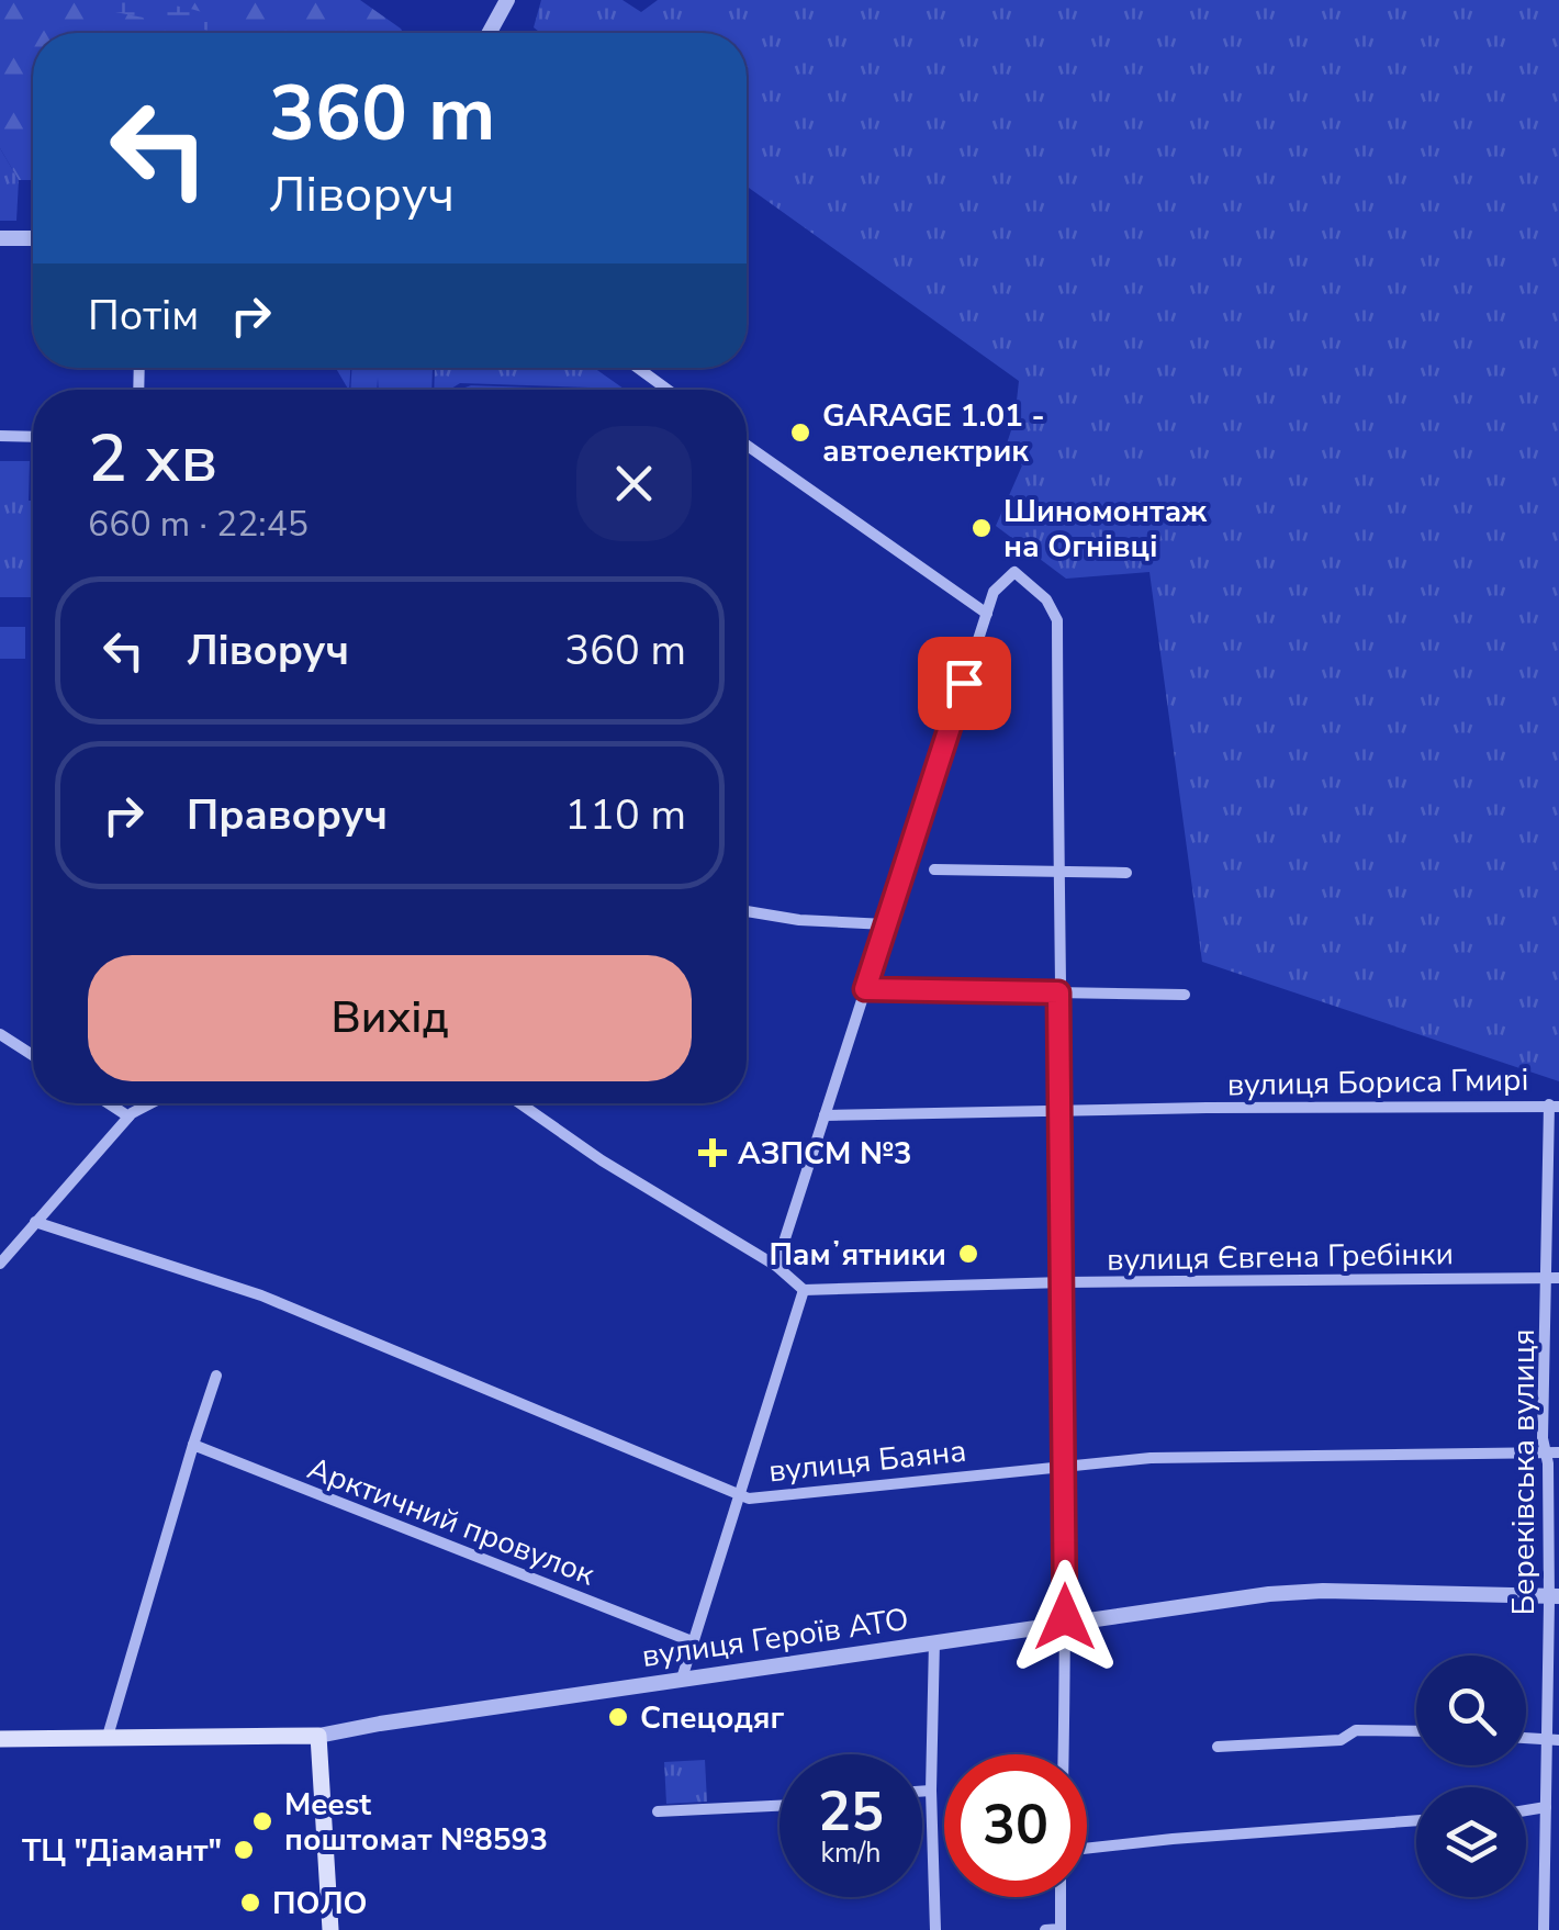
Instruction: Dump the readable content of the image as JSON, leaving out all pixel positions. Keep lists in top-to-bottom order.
{
  "streets": {
    "main road": ["вулиця Героїв АТО"],
    "street": [
      "вулиця Бориса Гмирі",
      "вулиця Євгена Гребінки",
      "вулиця Баяна",
      "Береківська вулиця",
      "Арктичний провулок"
    ]
  },
  "crossings": [
    ["вулиця Бориса Гмирі", "вулиця Євгена Гребінки"],
    ["вулиця Бориса Гмирі", "Береківська вулиця"],
    ["вулиця Євгена Гребінки", "Береківська вулиця"],
    ["вулиця Баяна", "Береківська вулиця"],
    ["Береківська вулиця", "вулиця Героїв АТО"]
  ],
  "places": {
    "other": [
      "GARAGE 1.01 - автоелектрик",
      "Шиномонтаж на Огнівці",
      "Памʼятники",
      "Спецодяг",
      "Meest поштомат №8593",
      "ТЦ \"Діамант\"",
      "ПОЛО"
    ],
    "health": ["АЗПСМ №3"]
  },
  "page": {
    "turn": ["360 m", "Ліворуч"],
    "then": "Потім",
    "heading": ["2 хв", "660 m · 22:45"],
    "list": [
      {
        "name": "Ліворуч",
        "value": "360 m"
      },
      {
        "name": "Праворуч",
        "value": "110 m"
      }
    ],
    "buttons": "Вихід",
    "speed": "25 km/h",
    "limit": "30"
  }
}
